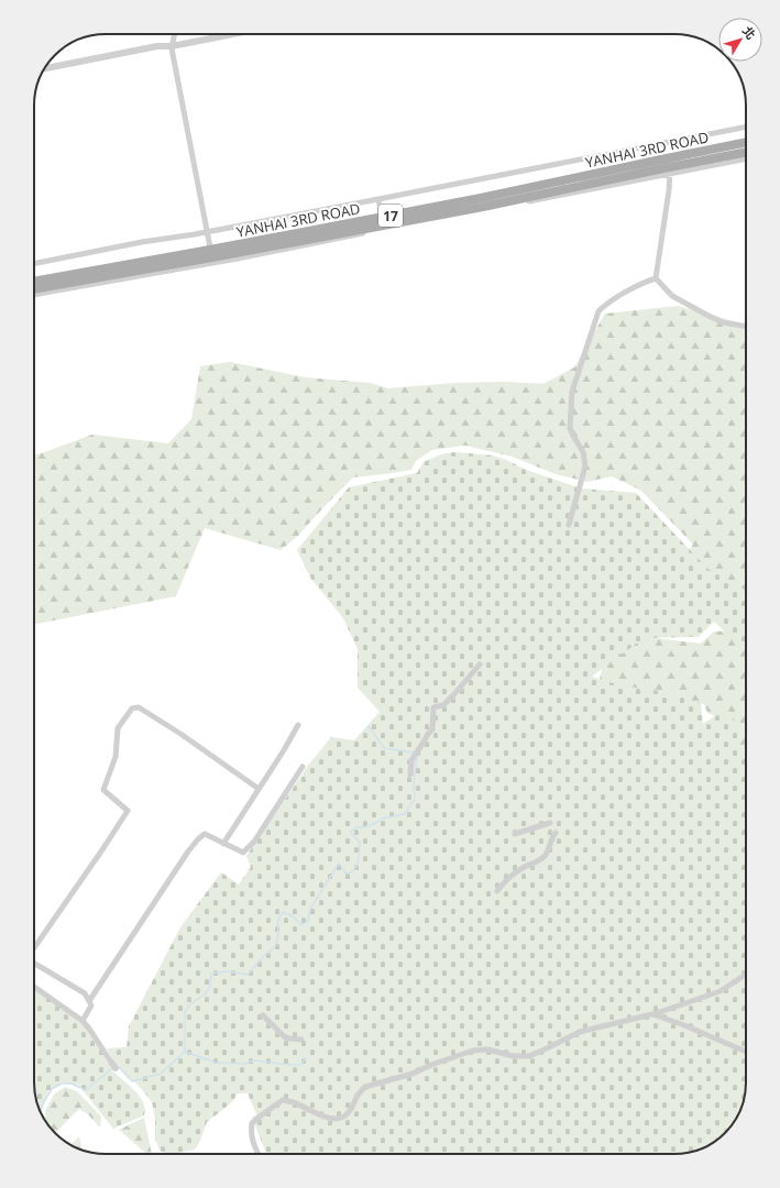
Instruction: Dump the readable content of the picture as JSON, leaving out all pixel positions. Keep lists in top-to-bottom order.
{
  "streets": {
    "main road": ["YANHAI 3RD ROAD", "17"]
  },
  "north": "top right"
}
